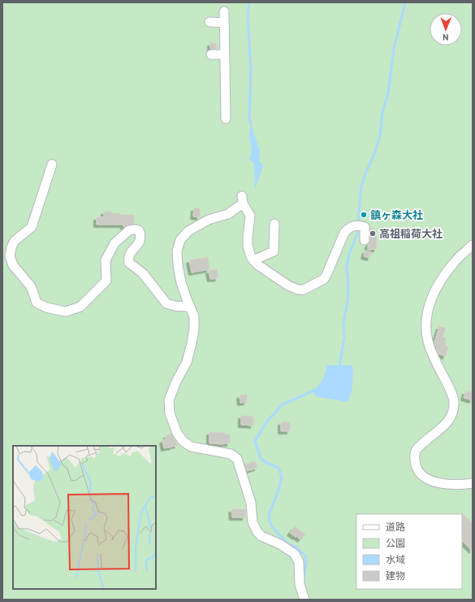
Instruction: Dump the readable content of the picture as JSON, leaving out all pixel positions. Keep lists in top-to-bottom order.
{
  "places": ["鎮ヶ森大社", "高祖稲荷大社"],
  "legend": [
    "道路",
    "公園",
    "水域",
    "建物"
  ],
  "north": "bottom"
}
